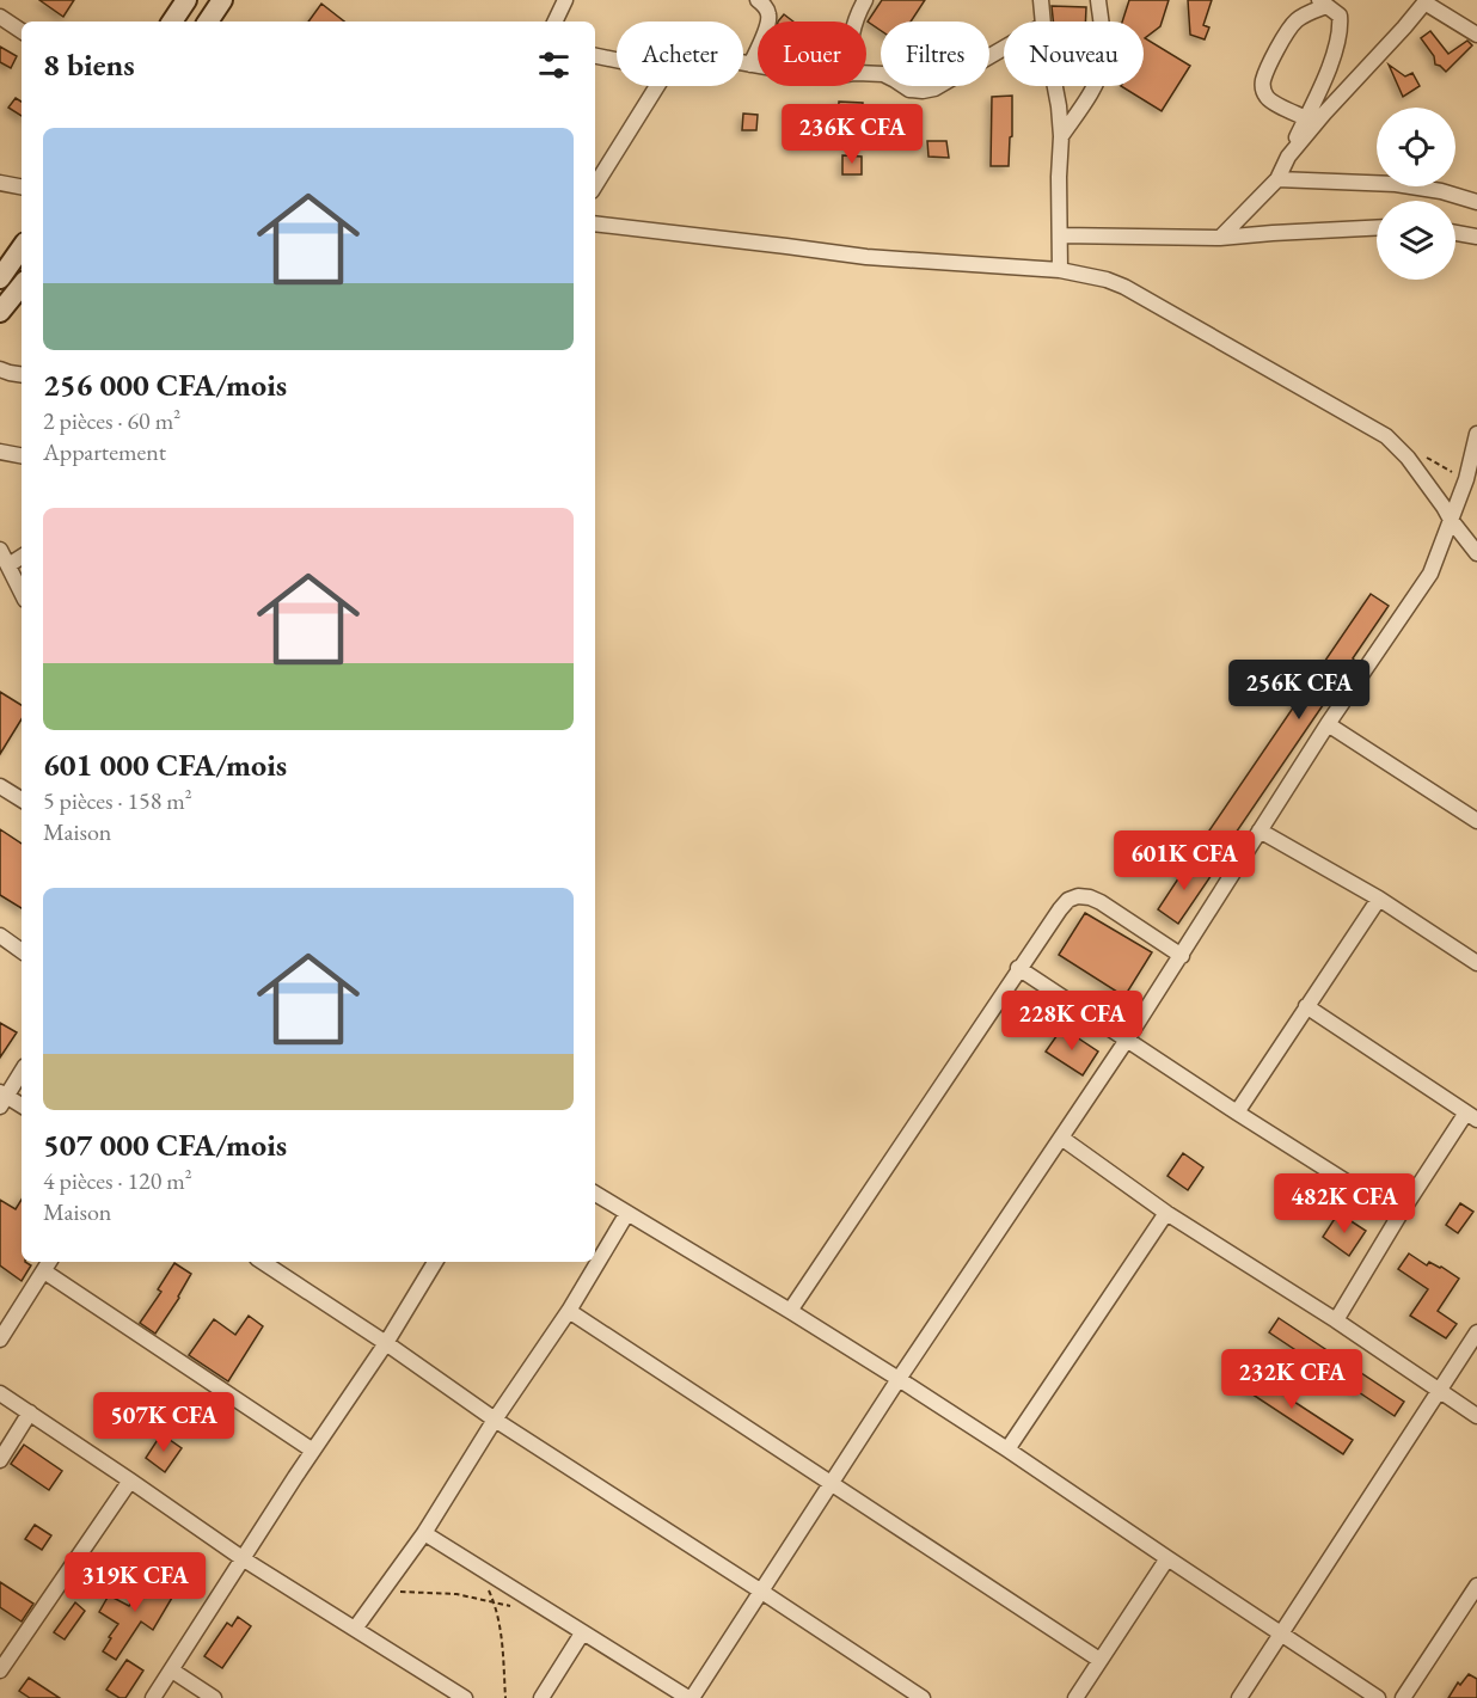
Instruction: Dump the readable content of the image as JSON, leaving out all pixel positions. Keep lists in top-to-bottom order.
{
  "page": {
    "chip": [
      "Acheter",
      "Louer",
      "Filtres",
      "Nouveau"
    ],
    "heading": "8 biens",
    "price": [
      "236K CFA",
      "256K CFA",
      "601K CFA",
      "228K CFA",
      "482K CFA",
      "232K CFA",
      "507K CFA",
      "319K CFA"
    ],
    "list": [
      {
        "name": "256 000 CFA/mois",
        "note": "2 pièces · 60 m² · Appartement"
      },
      {
        "name": "601 000 CFA/mois",
        "note": "5 pièces · 158 m² · Maison"
      },
      {
        "name": "507 000 CFA/mois",
        "note": "4 pièces · 120 m² · Maison"
      }
    ]
  }
}
